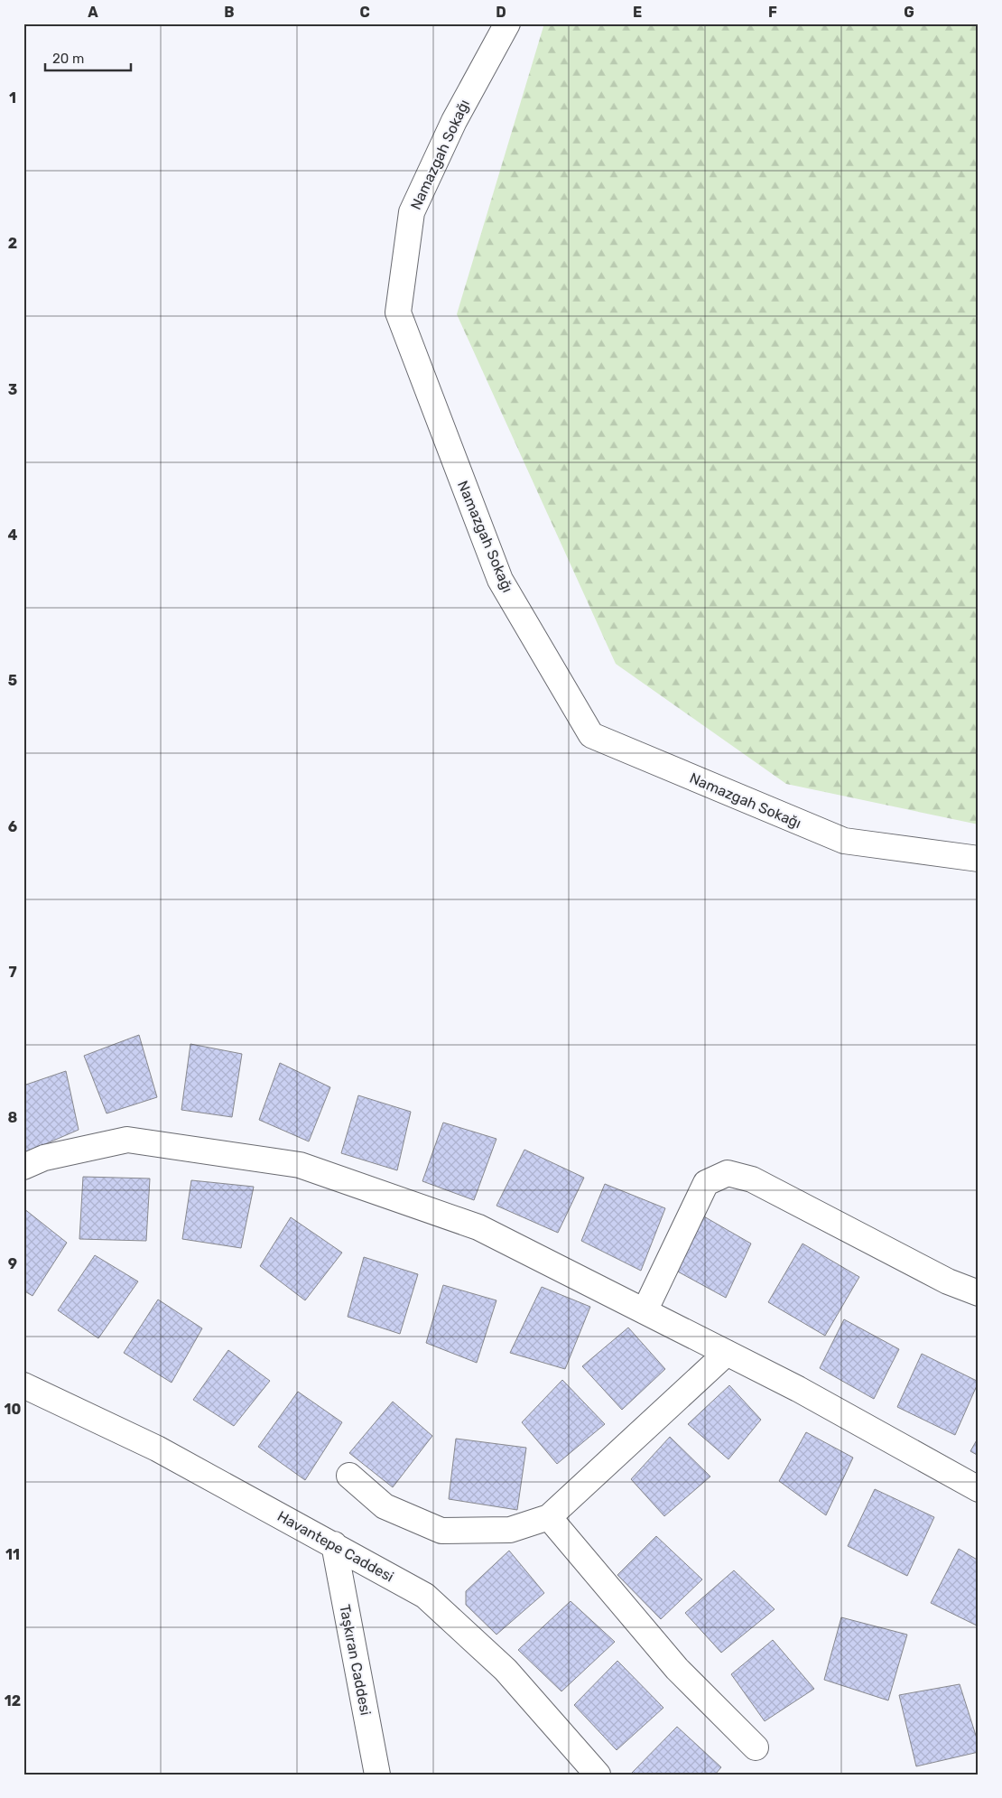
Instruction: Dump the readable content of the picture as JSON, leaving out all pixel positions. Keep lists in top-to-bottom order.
{
  "streets": {
    "street": ["Namazgah Sokağı", "Havantepe Caddesi", "Taşkıran Caddesi"]
  },
  "crossings": [
    ["Havantepe Caddesi", "Taşkıran Caddesi"]
  ],
  "scale_bar": "20 m",
  "grid": {
    "columns": [
      "A",
      "B",
      "C",
      "D",
      "E",
      "F",
      "G"
    ],
    "rows": [
      "1",
      "2",
      "3",
      "4",
      "5",
      "6",
      "7",
      "8",
      "9",
      "10",
      "11",
      "12"
    ]
  }
}
